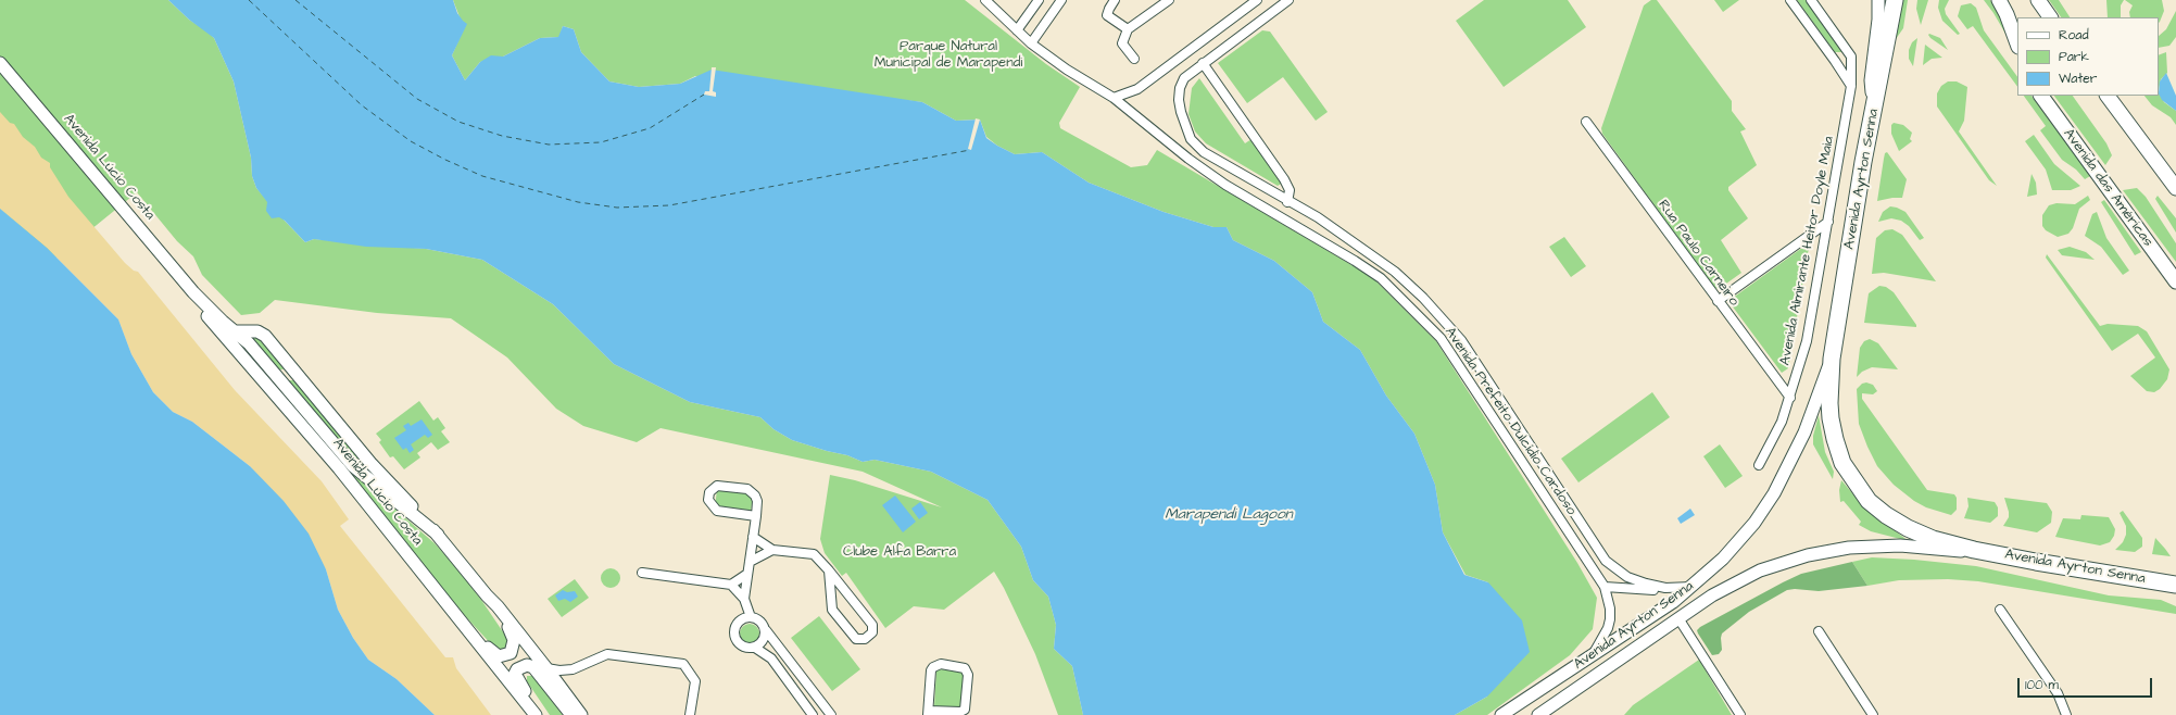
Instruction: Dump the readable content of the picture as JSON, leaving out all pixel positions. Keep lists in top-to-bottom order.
{
  "streets": {
    "highway": ["Avenida Ayrton Senna", "Avenida das Américas"],
    "main road": ["Avenida Lúcio Costa"],
    "street": ["Avenida Almirante Heitor Doyle Maia", "Rua Paulo Carneiro", "Avenida Prefeito Dulcídio Cardoso"]
  },
  "crossings": [
    ["Avenida Ayrton Senna", "Avenida Prefeito Dulcídio Cardoso"],
    ["Avenida Almirante Heitor Doyle Maia", "Rua Paulo Carneiro"]
  ],
  "water": ["Marapendi Lagoon"],
  "parks": ["Parque Natural Municipal de Marapendi", "Clube Alfa Barra"],
  "legend": ["Road", "Park", "Water"],
  "scale_bar": "100 m"
}
